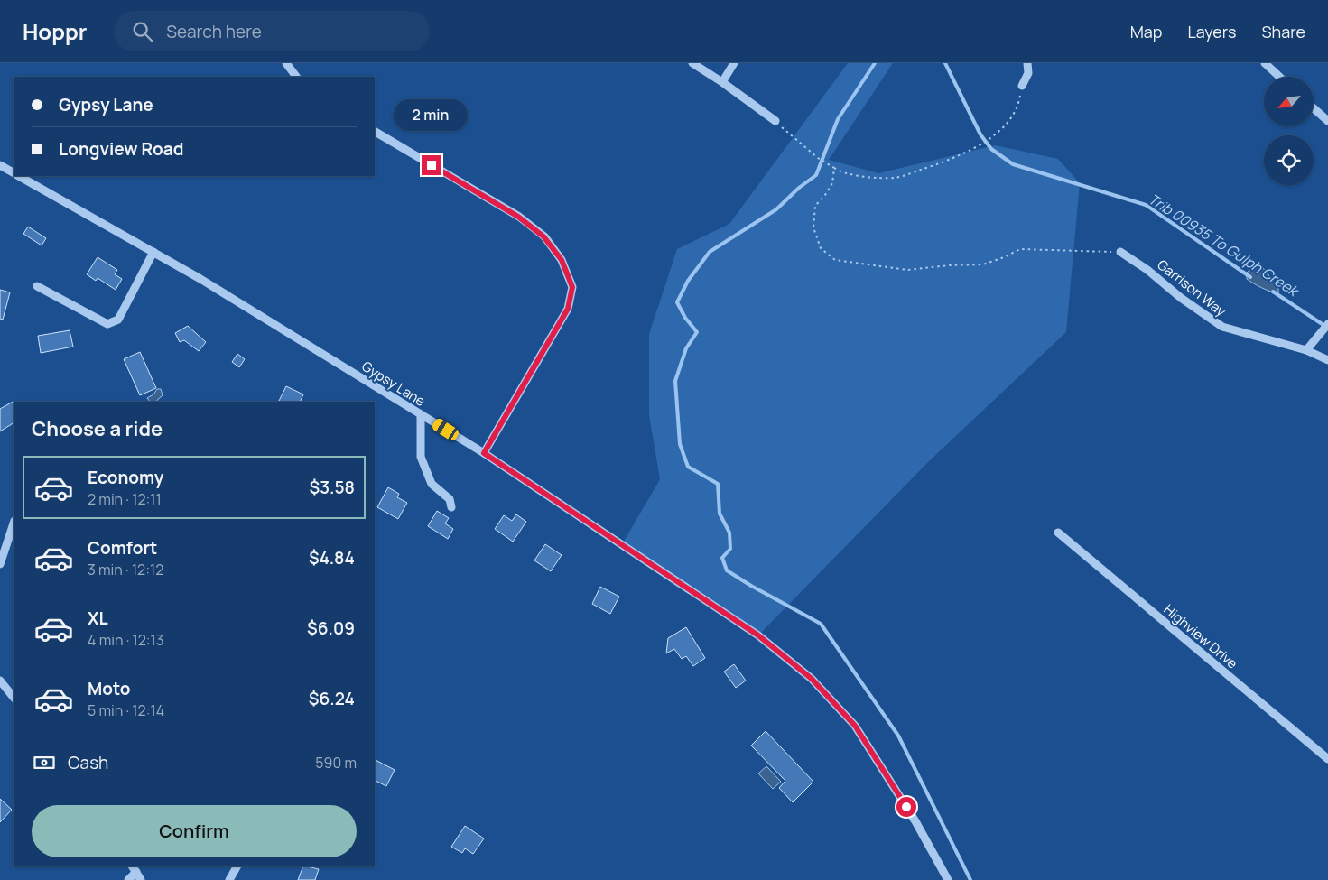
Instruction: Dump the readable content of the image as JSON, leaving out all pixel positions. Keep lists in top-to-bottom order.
{
  "streets": {
    "street": ["Garrison Way", "Gypsy Lane", "Highview Drive"]
  },
  "water": ["Trib 00935 To Gulph Creek"],
  "north": "bottom left",
  "page": {
    "header": "Hoppr",
    "search": "Search here",
    "nav": ["Map", "Layers", "Share"],
    "banner": ["Gypsy Lane", "Longview Road"],
    "bubble": "2 min",
    "heading": "Choose a ride",
    "list": [
      {
        "name": "Economy",
        "note": "2 min · 12:11",
        "value": "$3.58"
      },
      {
        "name": "Comfort",
        "note": "3 min · 12:12",
        "value": "$4.84"
      },
      {
        "name": "XL",
        "note": "4 min · 12:13",
        "value": "$6.09"
      },
      {
        "name": "Moto",
        "note": "5 min · 12:14",
        "value": "$6.24"
      }
    ],
    "pay": ["Cash", "590 m"],
    "buttons": "Confirm"
  }
}
